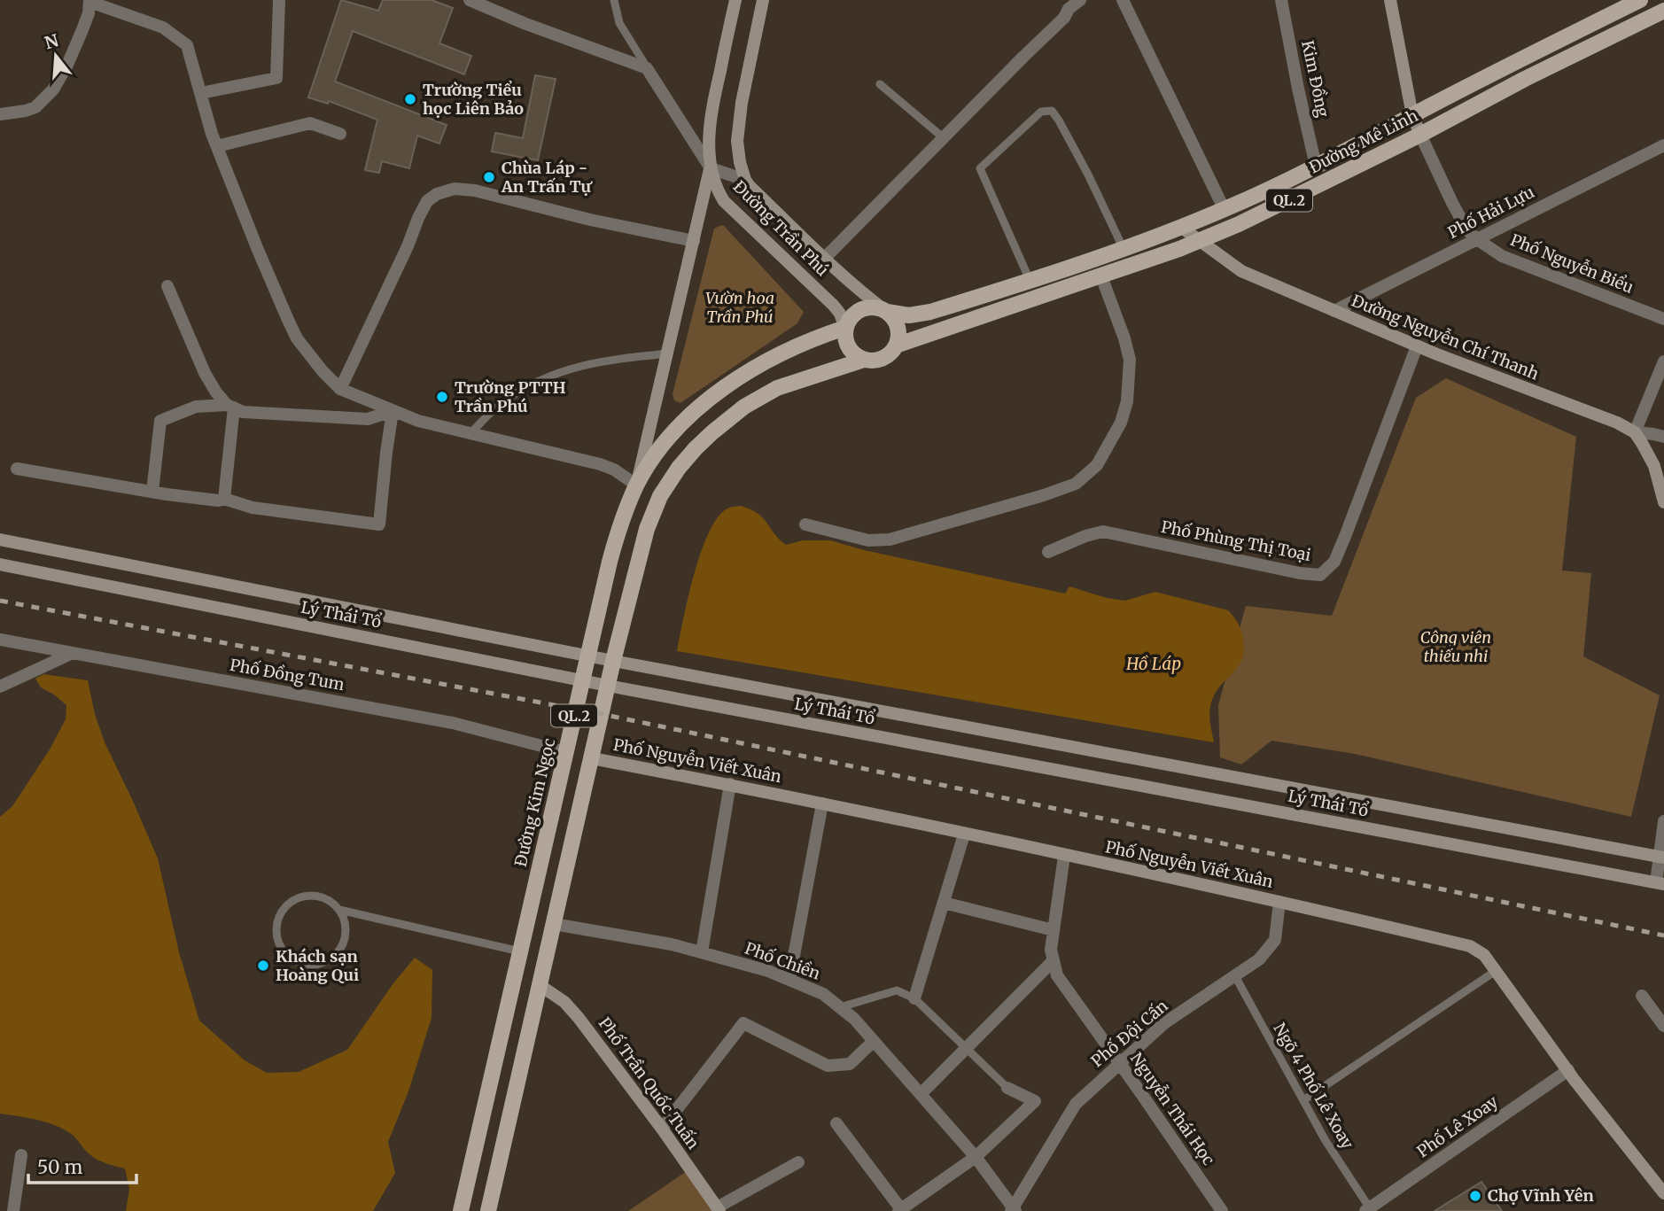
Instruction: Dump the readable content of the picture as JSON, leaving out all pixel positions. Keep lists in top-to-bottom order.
{
  "streets": {
    "main road": [
      "Đường Mê Linh",
      "QL.2",
      "Đường Trần Phú",
      "Đường Nguyễn Chí Thanh",
      "Lý Thái Tổ",
      "Phố Nguyễn Viết Xuân",
      "Đường Kim Ngọc",
      "Phố Trần Quốc Tuấn"
    ],
    "street": [
      "Kim Đồng",
      "Phố Hải Lựu",
      "Phố Nguyễn Biểu",
      "Phố Phùng Thị Toại",
      "Phố Đồng Tum",
      "Phố Chiền",
      "Phố Đội Cấn",
      "Nguyễn Thái Học",
      "Phố Lê Xoay"
    ],
    "lane": ["Ngõ 4 Phố Lê Xoay"]
  },
  "crossings": [
    ["Kim Đồng", "Đường Mê Linh"],
    ["Đường Mê Linh", "QL.2"],
    ["Đường Mê Linh", "Đường Trần Phú"],
    ["Đường Mê Linh", "Phố Nguyễn Biểu"],
    ["Đường Mê Linh", "Đường Nguyễn Chí Thanh"],
    ["Đường Mê Linh", "Đường Kim Ngọc"],
    ["QL.2", "Đường Trần Phú"],
    ["QL.2", "Lý Thái Tổ"],
    ["QL.2", "Phố Nguyễn Viết Xuân"],
    ["QL.2", "Đường Kim Ngọc"],
    ["QL.2", "Phố Chiền"],
    ["QL.2", "Phố Trần Quốc Tuấn"],
    ["Phố Hải Lựu", "Phố Nguyễn Biểu"],
    ["Phố Hải Lựu", "Đường Nguyễn Chí Thanh"],
    ["Đường Trần Phú", "Đường Kim Ngọc"],
    ["Đường Nguyễn Chí Thanh", "Phố Phùng Thị Toại"],
    ["Lý Thái Tổ", "Đường Kim Ngọc"],
    ["Phố Đồng Tum", "Đường Kim Ngọc"],
    ["Phố Nguyễn Viết Xuân", "Phố Đội Cấn"],
    ["Phố Nguyễn Viết Xuân", "Nguyễn Thái Học"],
    ["Phố Nguyễn Viết Xuân", "Phố Lê Xoay"],
    ["Phố Chiền", "Phố Đội Cấn"],
    ["Phố Đội Cấn", "Ngõ 4 Phố Lê Xoay"],
    ["Phố Đội Cấn", "Nguyễn Thái Học"],
    ["Ngõ 4 Phố Lê Xoay", "Phố Lê Xoay"]
  ],
  "water": ["Hồ Láp"],
  "parks": ["Vườn hoa Trần Phú", "Công viên thiếu nhi"],
  "places": [
    "Trường Tiểu học Liên Bảo",
    "Chùa Láp - An Trấn Tự",
    "Trường PTTH Trần Phú",
    "Khách sạn Hoàng Qui",
    "Chợ Vĩnh Yên"
  ],
  "scale_bar": "50 m",
  "north": "top"
}
